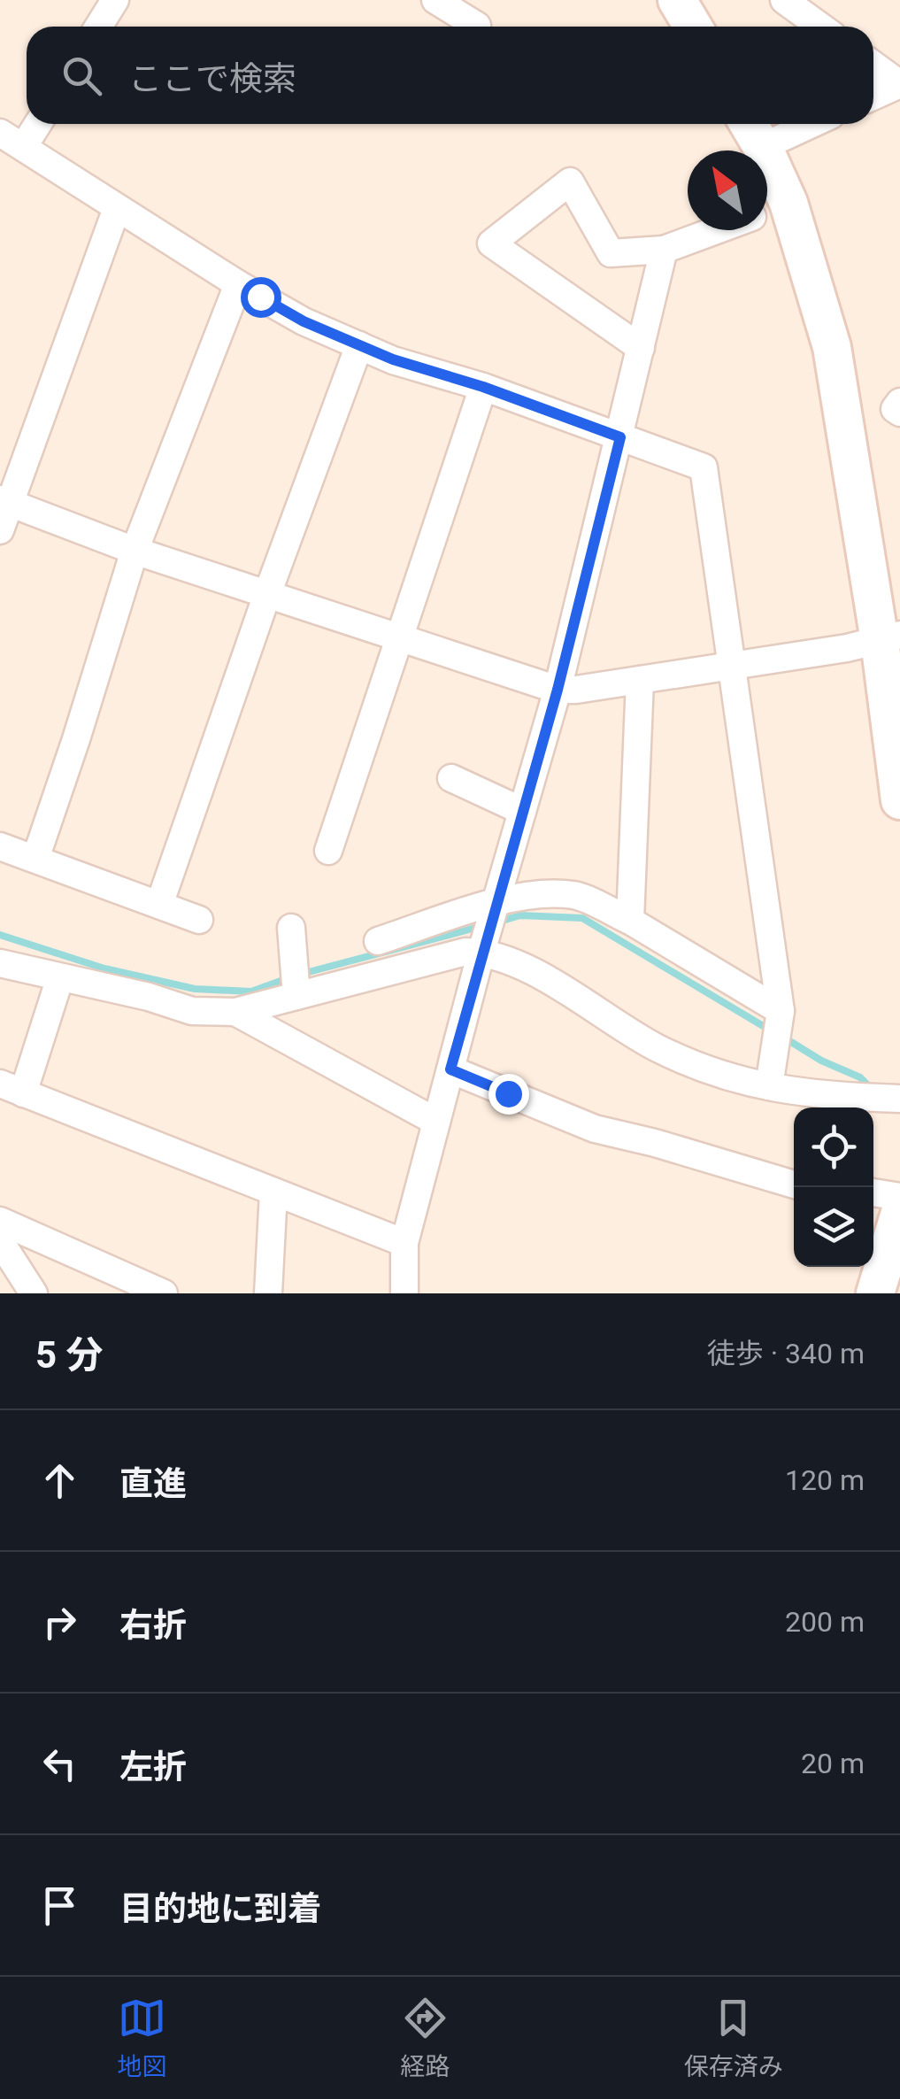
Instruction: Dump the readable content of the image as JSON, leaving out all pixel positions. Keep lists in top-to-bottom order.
{
  "north": "top left",
  "page": {
    "search": "ここで検索",
    "heading": ["5 分", "徒歩 · 340 m"],
    "list": [
      ["直進", "120 m"],
      ["右折", "200 m"],
      ["左折", "20 m"],
      "目的地に到着"
    ],
    "nav": ["地図", "経路", "保存済み"]
  }
}
